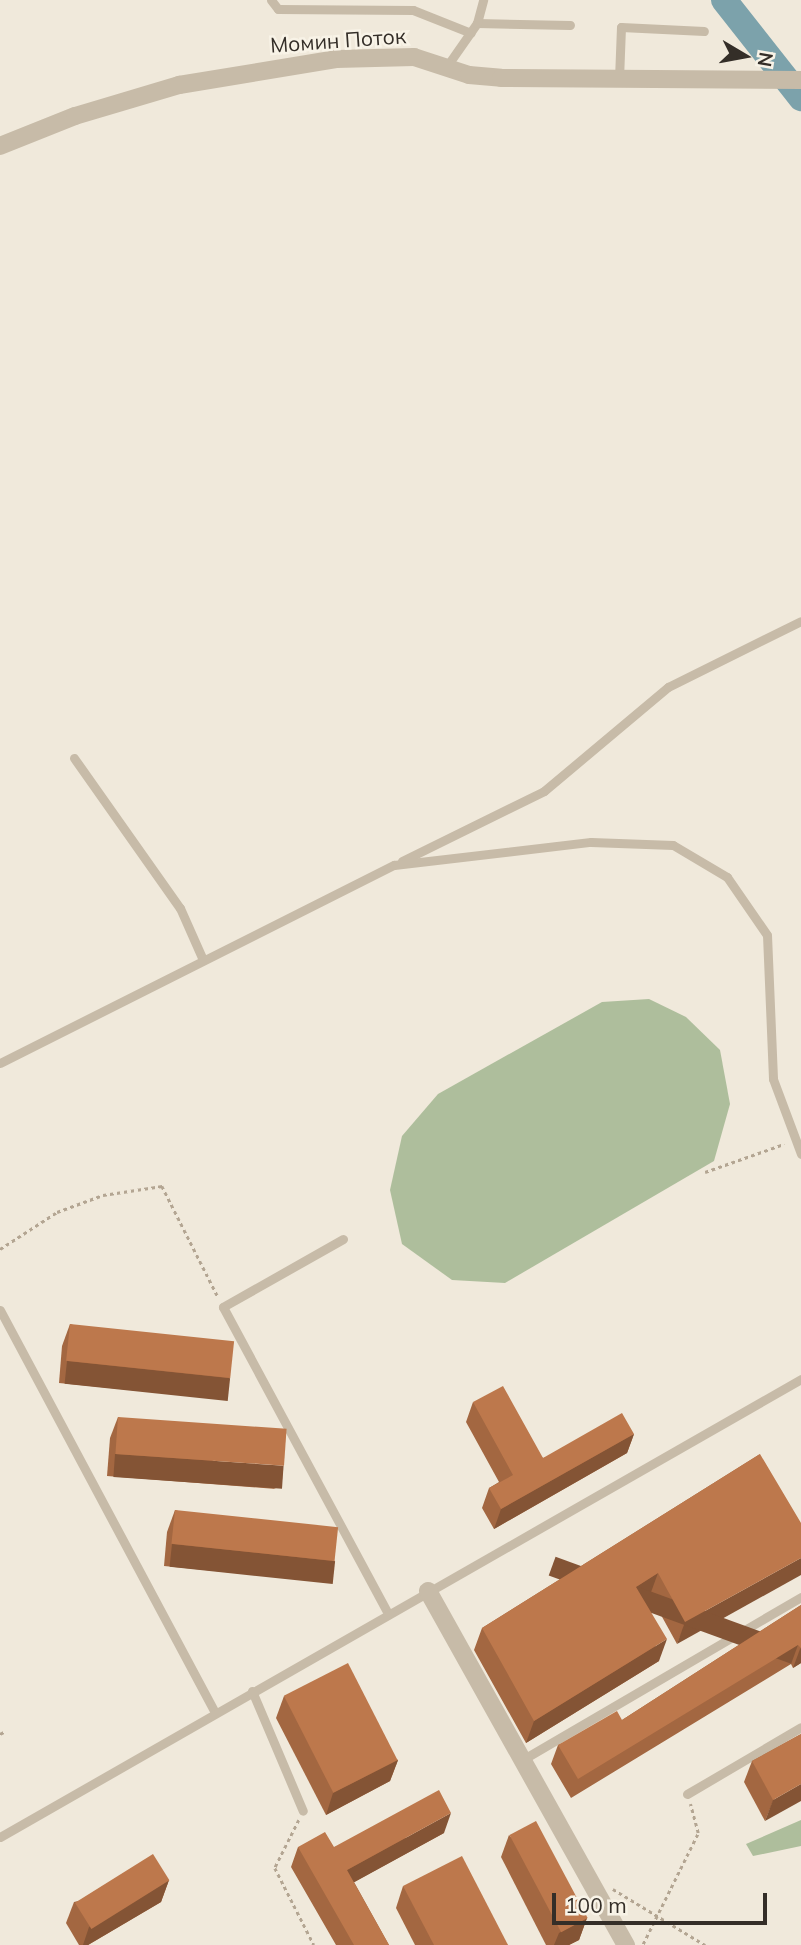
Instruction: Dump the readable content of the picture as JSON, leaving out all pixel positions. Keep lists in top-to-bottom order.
{
  "streets": {
    "street": ["Момин Поток"]
  },
  "scale_bar": "100 m",
  "north": "right"
}
